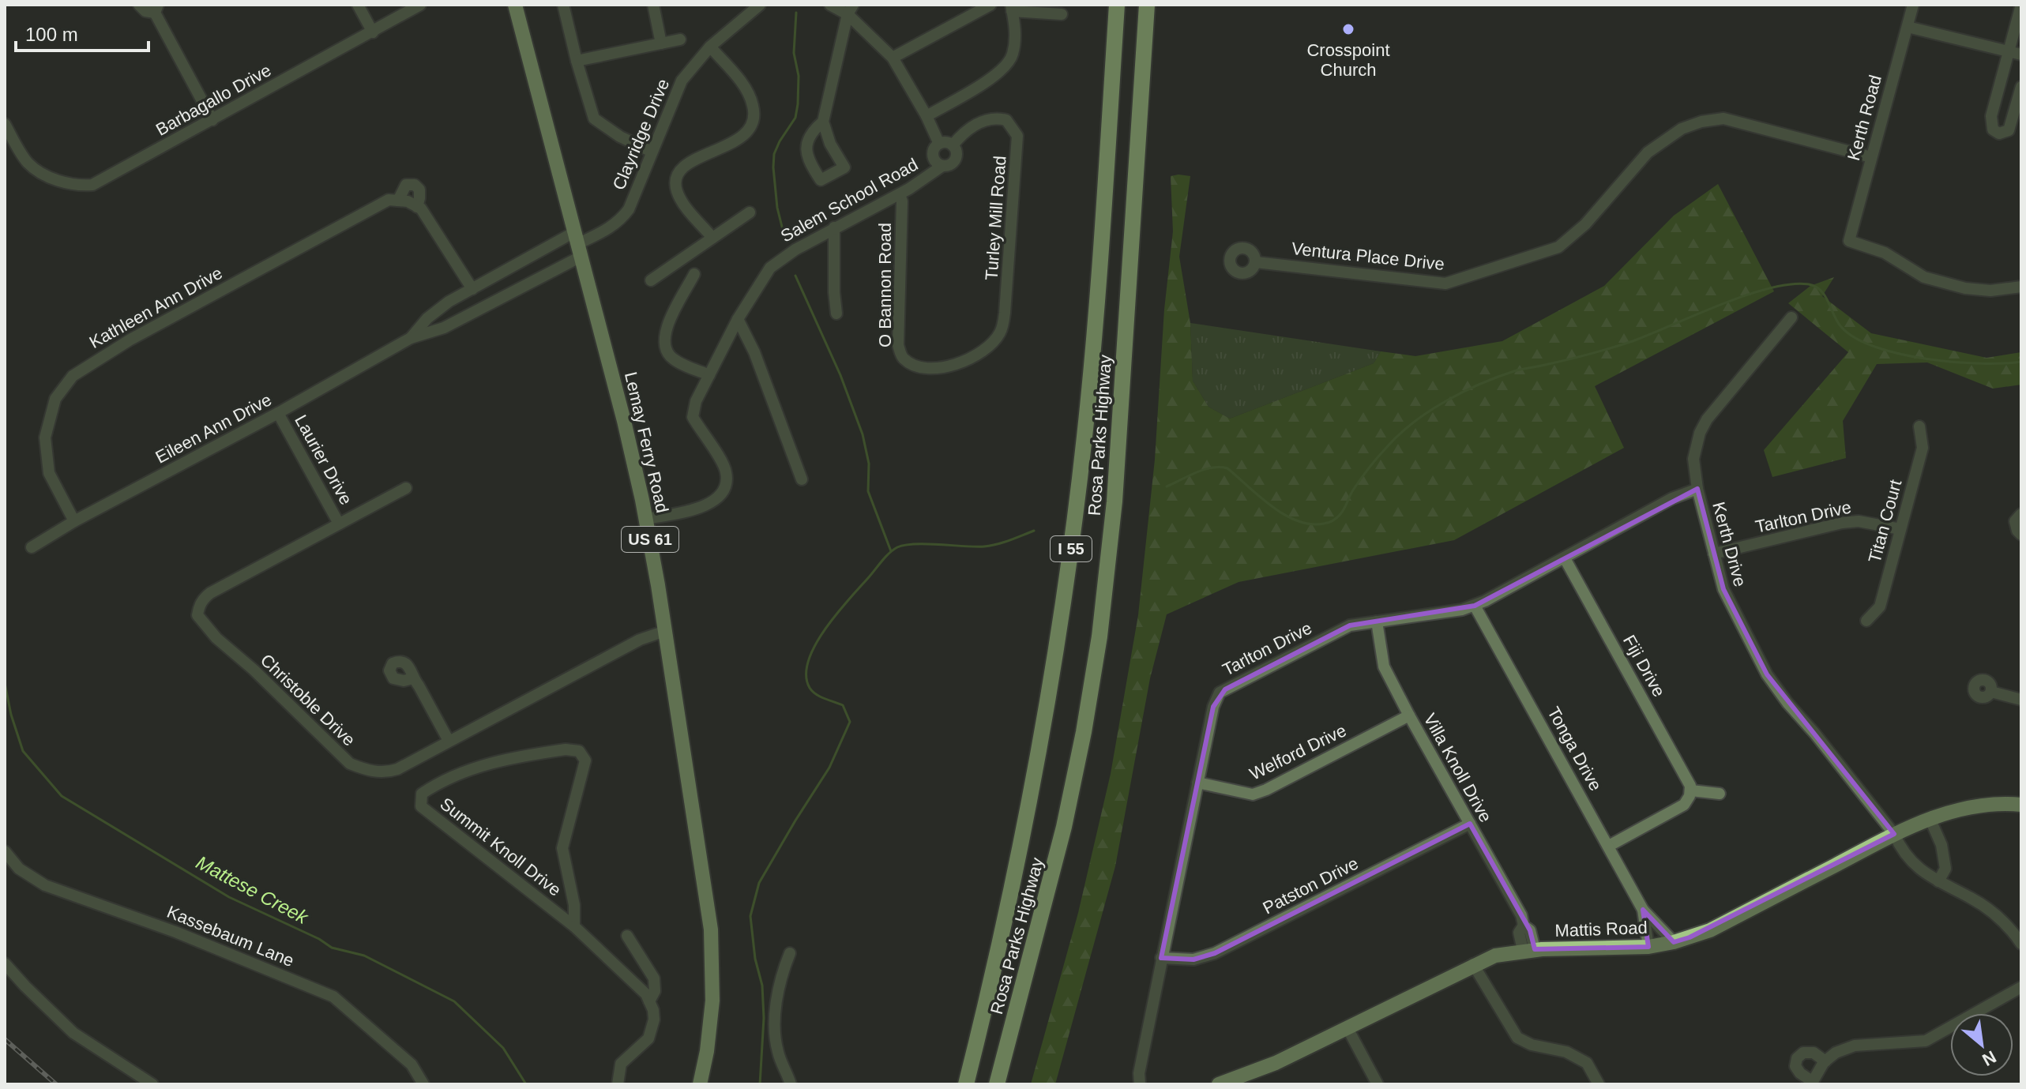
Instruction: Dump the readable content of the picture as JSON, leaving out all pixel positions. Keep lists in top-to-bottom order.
{
  "streets": {
    "highway": ["Rosa Parks Highway", "I 55"],
    "main road": ["Lemay Ferry Road", "US 61", "Mattis Road"],
    "street": [
      "Barbagallo Drive",
      "Kerth Road",
      "Clayridge Drive",
      "Salem School Road",
      "Turley Mill Road",
      "Ventura Place Drive",
      "O Bannon Road",
      "Kathleen Ann Drive",
      "Eileen Ann Drive",
      "Laurier Drive",
      "Tarlton Drive",
      "Titan Court",
      "Kerth Drive",
      "Fiji Drive",
      "Christoble Drive",
      "Tonga Drive",
      "Welford Drive",
      "Villa Knoll Drive",
      "Summit Knoll Drive",
      "Patston Drive",
      "Kassebaum Lane"
    ]
  },
  "crossings": [
    ["Kerth Road", "Ventura Place Drive"],
    ["Clayridge Drive", "Eileen Ann Drive"],
    ["Clayridge Drive", "Lemay Ferry Road"],
    ["Salem School Road", "Turley Mill Road"],
    ["Salem School Road", "O Bannon Road"],
    ["Salem School Road", "Lemay Ferry Road"],
    ["Turley Mill Road", "O Bannon Road"],
    ["Kathleen Ann Drive", "Eileen Ann Drive"],
    ["Eileen Ann Drive", "Lemay Ferry Road"],
    ["Eileen Ann Drive", "Laurier Drive"],
    ["Lemay Ferry Road", "Christoble Drive"],
    ["Laurier Drive", "Christoble Drive"],
    ["Tarlton Drive", "Titan Court"],
    ["Tarlton Drive", "Kerth Drive"],
    ["Tarlton Drive", "Fiji Drive"],
    ["Tarlton Drive", "Tonga Drive"],
    ["Tarlton Drive", "Welford Drive"],
    ["Tarlton Drive", "Villa Knoll Drive"],
    ["Tarlton Drive", "Patston Drive"],
    ["Kerth Drive", "Mattis Road"],
    ["Tonga Drive", "Mattis Road"],
    ["Welford Drive", "Villa Knoll Drive"],
    ["Villa Knoll Drive", "Patston Drive"],
    ["Villa Knoll Drive", "Mattis Road"]
  ],
  "water": ["Mattese Creek"],
  "places": ["Crosspoint Church"],
  "scale_bar": "100 m",
  "north": "bottom right"
}
